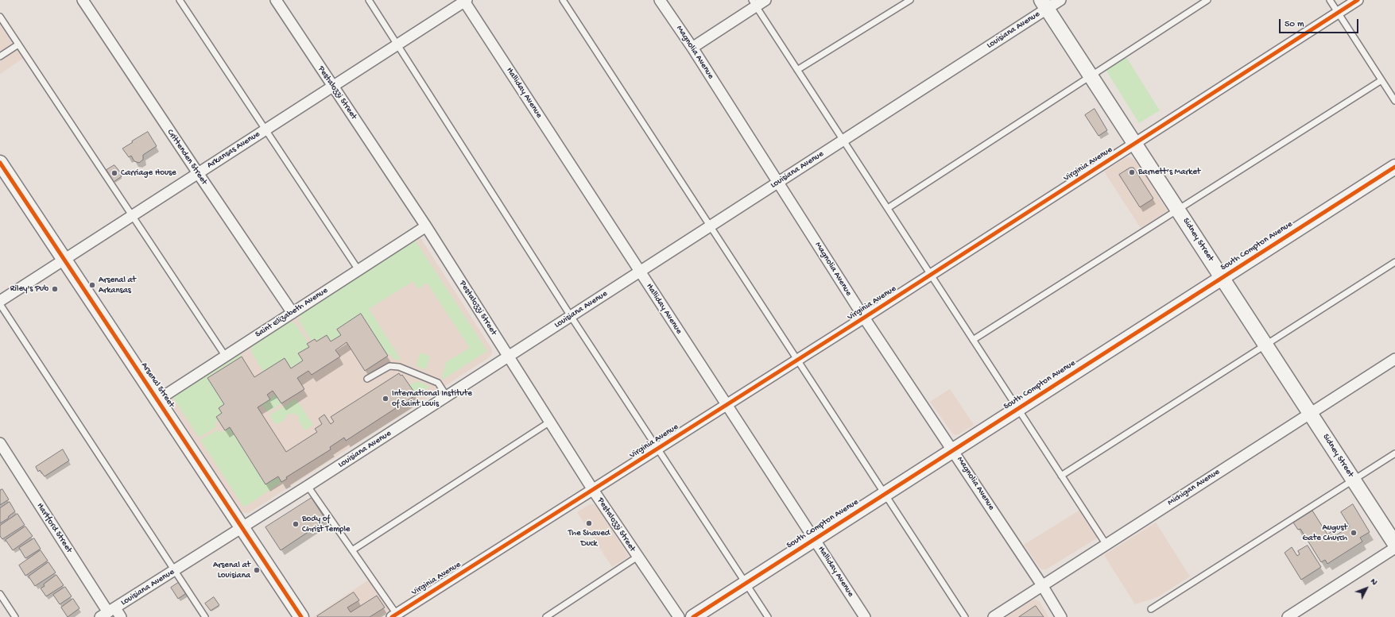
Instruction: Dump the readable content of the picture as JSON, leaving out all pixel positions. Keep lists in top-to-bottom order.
{
  "streets": {
    "main road": ["Sidney Street", "South Compton Avenue", "Arsenal Street"],
    "street": [
      "Louisiana Avenue",
      "Magnolia Avenue",
      "Pestalozzi Street",
      "Halliday Avenue",
      "Arkansas Avenue",
      "Crittenden Street",
      "Virginia Avenue",
      "Saint Elizabeth Avenue",
      "Michigan Avenue",
      "Hartford Street"
    ]
  },
  "crossings": [
    ["Louisiana Avenue", "Magnolia Avenue"],
    ["Louisiana Avenue", "Pestalozzi Street"],
    ["Louisiana Avenue", "Halliday Avenue"],
    ["Louisiana Avenue", "Sidney Street"],
    ["Louisiana Avenue", "Arsenal Street"],
    ["Louisiana Avenue", "Hartford Street"],
    ["Magnolia Avenue", "Virginia Avenue"],
    ["Magnolia Avenue", "South Compton Avenue"],
    ["Magnolia Avenue", "Michigan Avenue"],
    ["Pestalozzi Street", "Arkansas Avenue"],
    ["Pestalozzi Street", "Virginia Avenue"],
    ["Pestalozzi Street", "Saint Elizabeth Avenue"],
    ["Halliday Avenue", "Arkansas Avenue"],
    ["Halliday Avenue", "Virginia Avenue"],
    ["Halliday Avenue", "South Compton Avenue"],
    ["Arkansas Avenue", "Crittenden Street"],
    ["Arkansas Avenue", "Arsenal Street"],
    ["Crittenden Street", "Saint Elizabeth Avenue"],
    ["Virginia Avenue", "Sidney Street"],
    ["Sidney Street", "South Compton Avenue"],
    ["Sidney Street", "Michigan Avenue"],
    ["Saint Elizabeth Avenue", "Arsenal Street"]
  ],
  "places": [
    "Barnett’s Market",
    "Carriage House",
    "Arsenal at Arkansas",
    "Riley's Pub",
    "International Institute of Saint Louis",
    "The Shaved Duck",
    "Body of Christ Temple",
    "August Gate Church",
    "Arsenal at Louisiana"
  ],
  "scale_bar": "50 m",
  "north": "top right"
}
